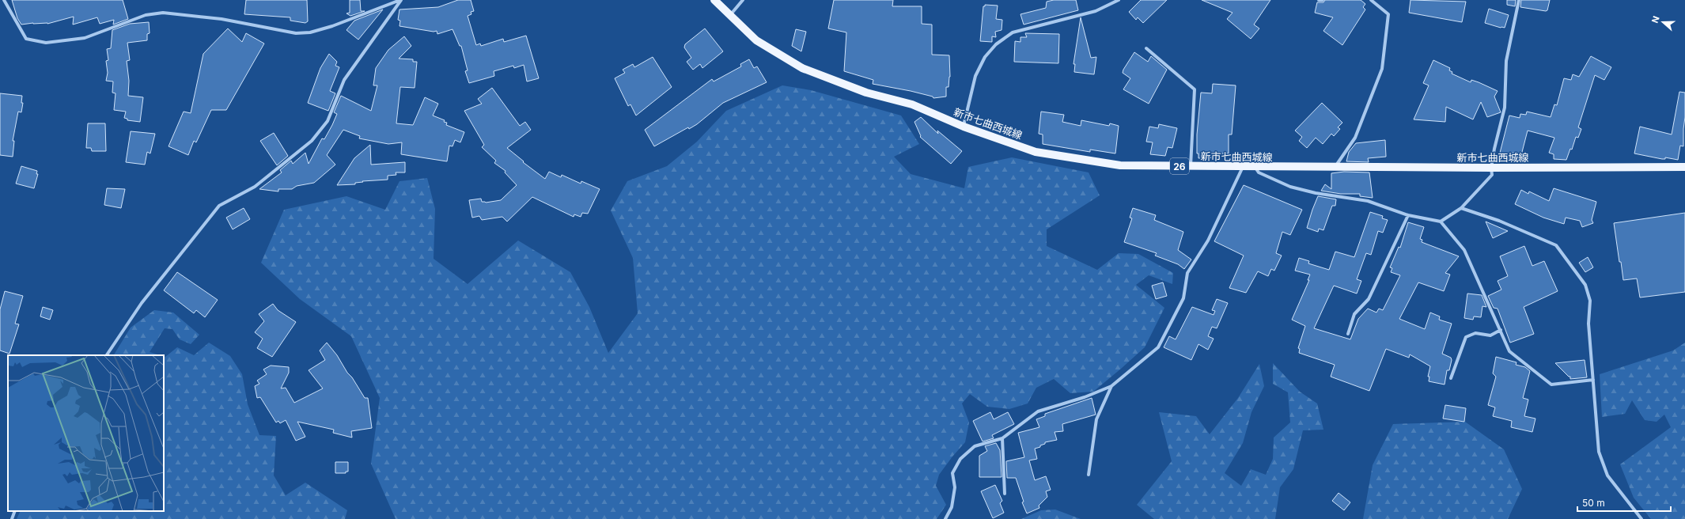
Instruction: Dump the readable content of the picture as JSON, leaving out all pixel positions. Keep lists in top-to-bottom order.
{
  "streets": {
    "main road": ["新市七曲西城線", "26"]
  },
  "scale_bar": "50 m",
  "north": "left"
}
